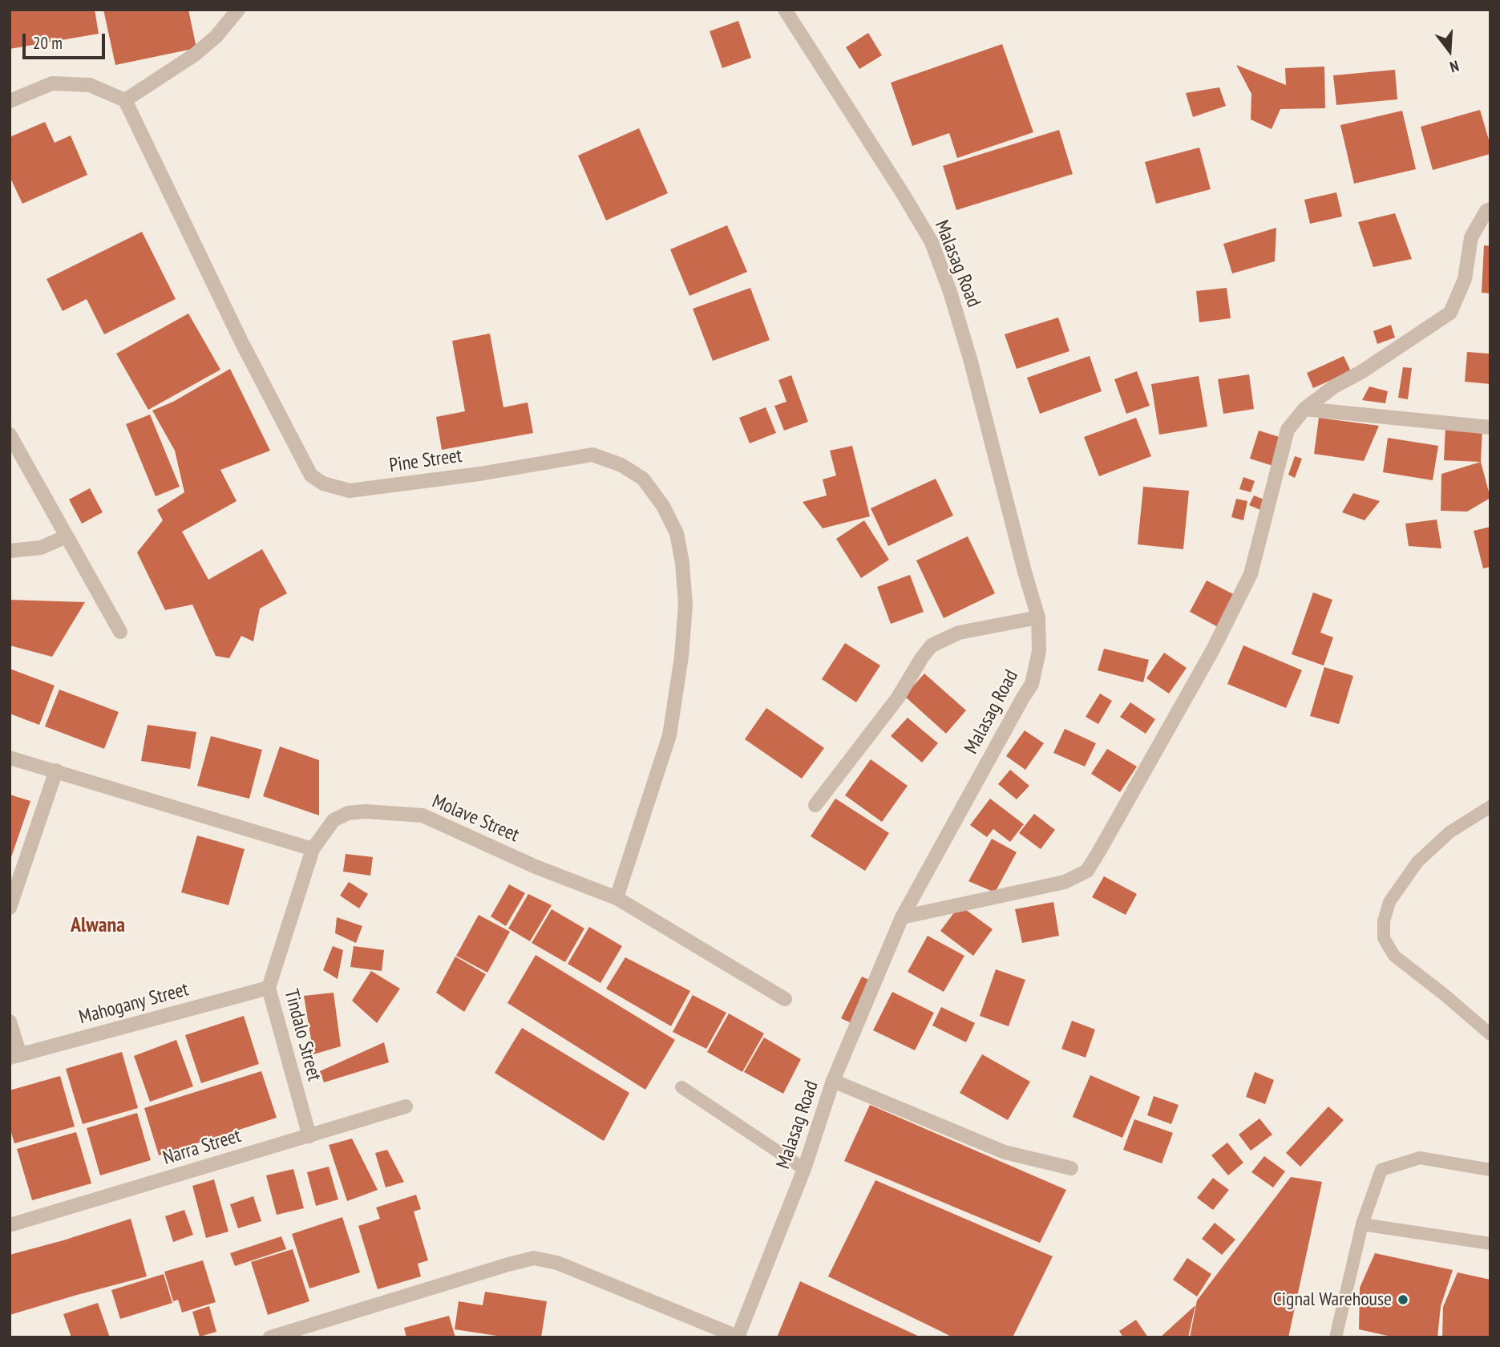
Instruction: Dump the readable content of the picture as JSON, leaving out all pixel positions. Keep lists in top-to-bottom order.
{
  "streets": {
    "street": [
      "Malasag Road",
      "Pine Street",
      "Molave Street",
      "Mahogany Street",
      "Tindalo Street",
      "Narra Street"
    ]
  },
  "crossings": [
    ["Pine Street", "Molave Street"],
    ["Molave Street", "Tindalo Street"],
    ["Mahogany Street", "Tindalo Street"],
    ["Tindalo Street", "Narra Street"]
  ],
  "districts": ["Alwana"],
  "places": ["Cignal Warehouse"],
  "scale_bar": "20 m",
  "north": "bottom"
}
